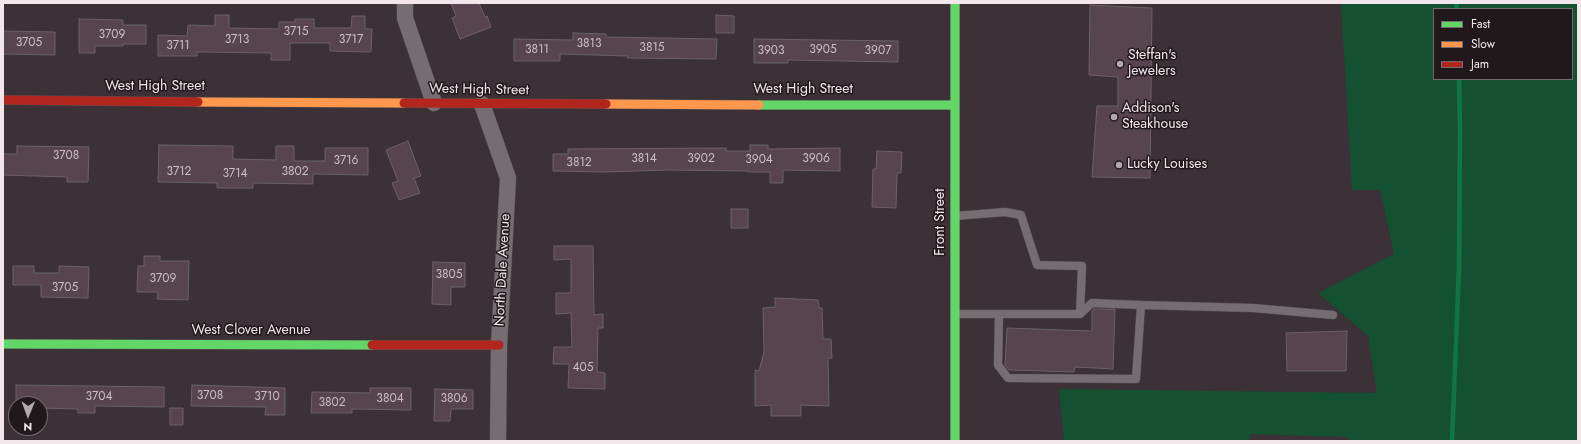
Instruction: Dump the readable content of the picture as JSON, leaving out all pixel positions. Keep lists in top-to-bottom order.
{
  "streets": {
    "street": [
      "West High Street",
      "Front Street",
      "North Dale Avenue",
      "West Clover Avenue"
    ]
  },
  "crossings": [
    ["West High Street", "Front Street"],
    ["West High Street", "North Dale Avenue"],
    ["North Dale Avenue", "West Clover Avenue"]
  ],
  "places": ["Steffan's Jewelers", "Addison's Steakhouse", "Lucky Louises"],
  "house_numbers": [
    "3715",
    "3709",
    "3713",
    "3717",
    "3705",
    "3813",
    "3711",
    "3815",
    "3811",
    "3905",
    "3903",
    "3907",
    "3708",
    "3814",
    "3902",
    "3906",
    "3904",
    "3716",
    "3812",
    "3712",
    "3802",
    "3714",
    "3805",
    "3709",
    "3705",
    "405",
    "3708",
    "3704",
    "3710",
    "3804",
    "3806",
    "3802"
  ],
  "legend": ["Fast", "Slow", "Jam"],
  "north": "bottom"
}
